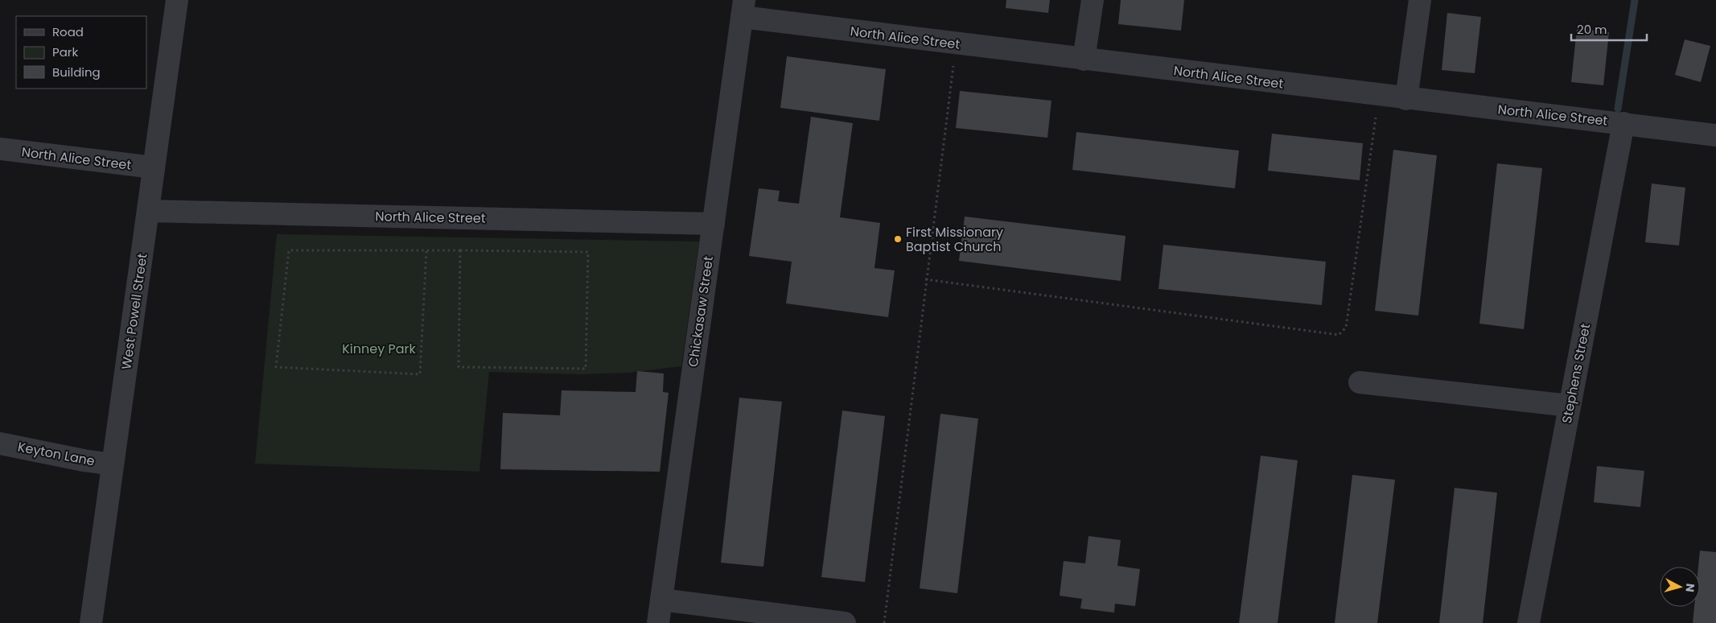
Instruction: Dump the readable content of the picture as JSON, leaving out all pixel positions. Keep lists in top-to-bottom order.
{
  "streets": {
    "street": [
      "North Alice Street",
      "West Powell Street",
      "Chickasaw Street",
      "Stephens Street",
      "Keyton Lane"
    ]
  },
  "crossings": [
    ["North Alice Street", "West Powell Street"],
    ["North Alice Street", "Chickasaw Street"],
    ["North Alice Street", "Stephens Street"],
    ["West Powell Street", "Keyton Lane"]
  ],
  "parks": ["Kinney Park"],
  "places": ["First Missionary Baptist Church"],
  "legend": ["Road", "Park", "Building"],
  "scale_bar": "20 m",
  "north": "right"
}
